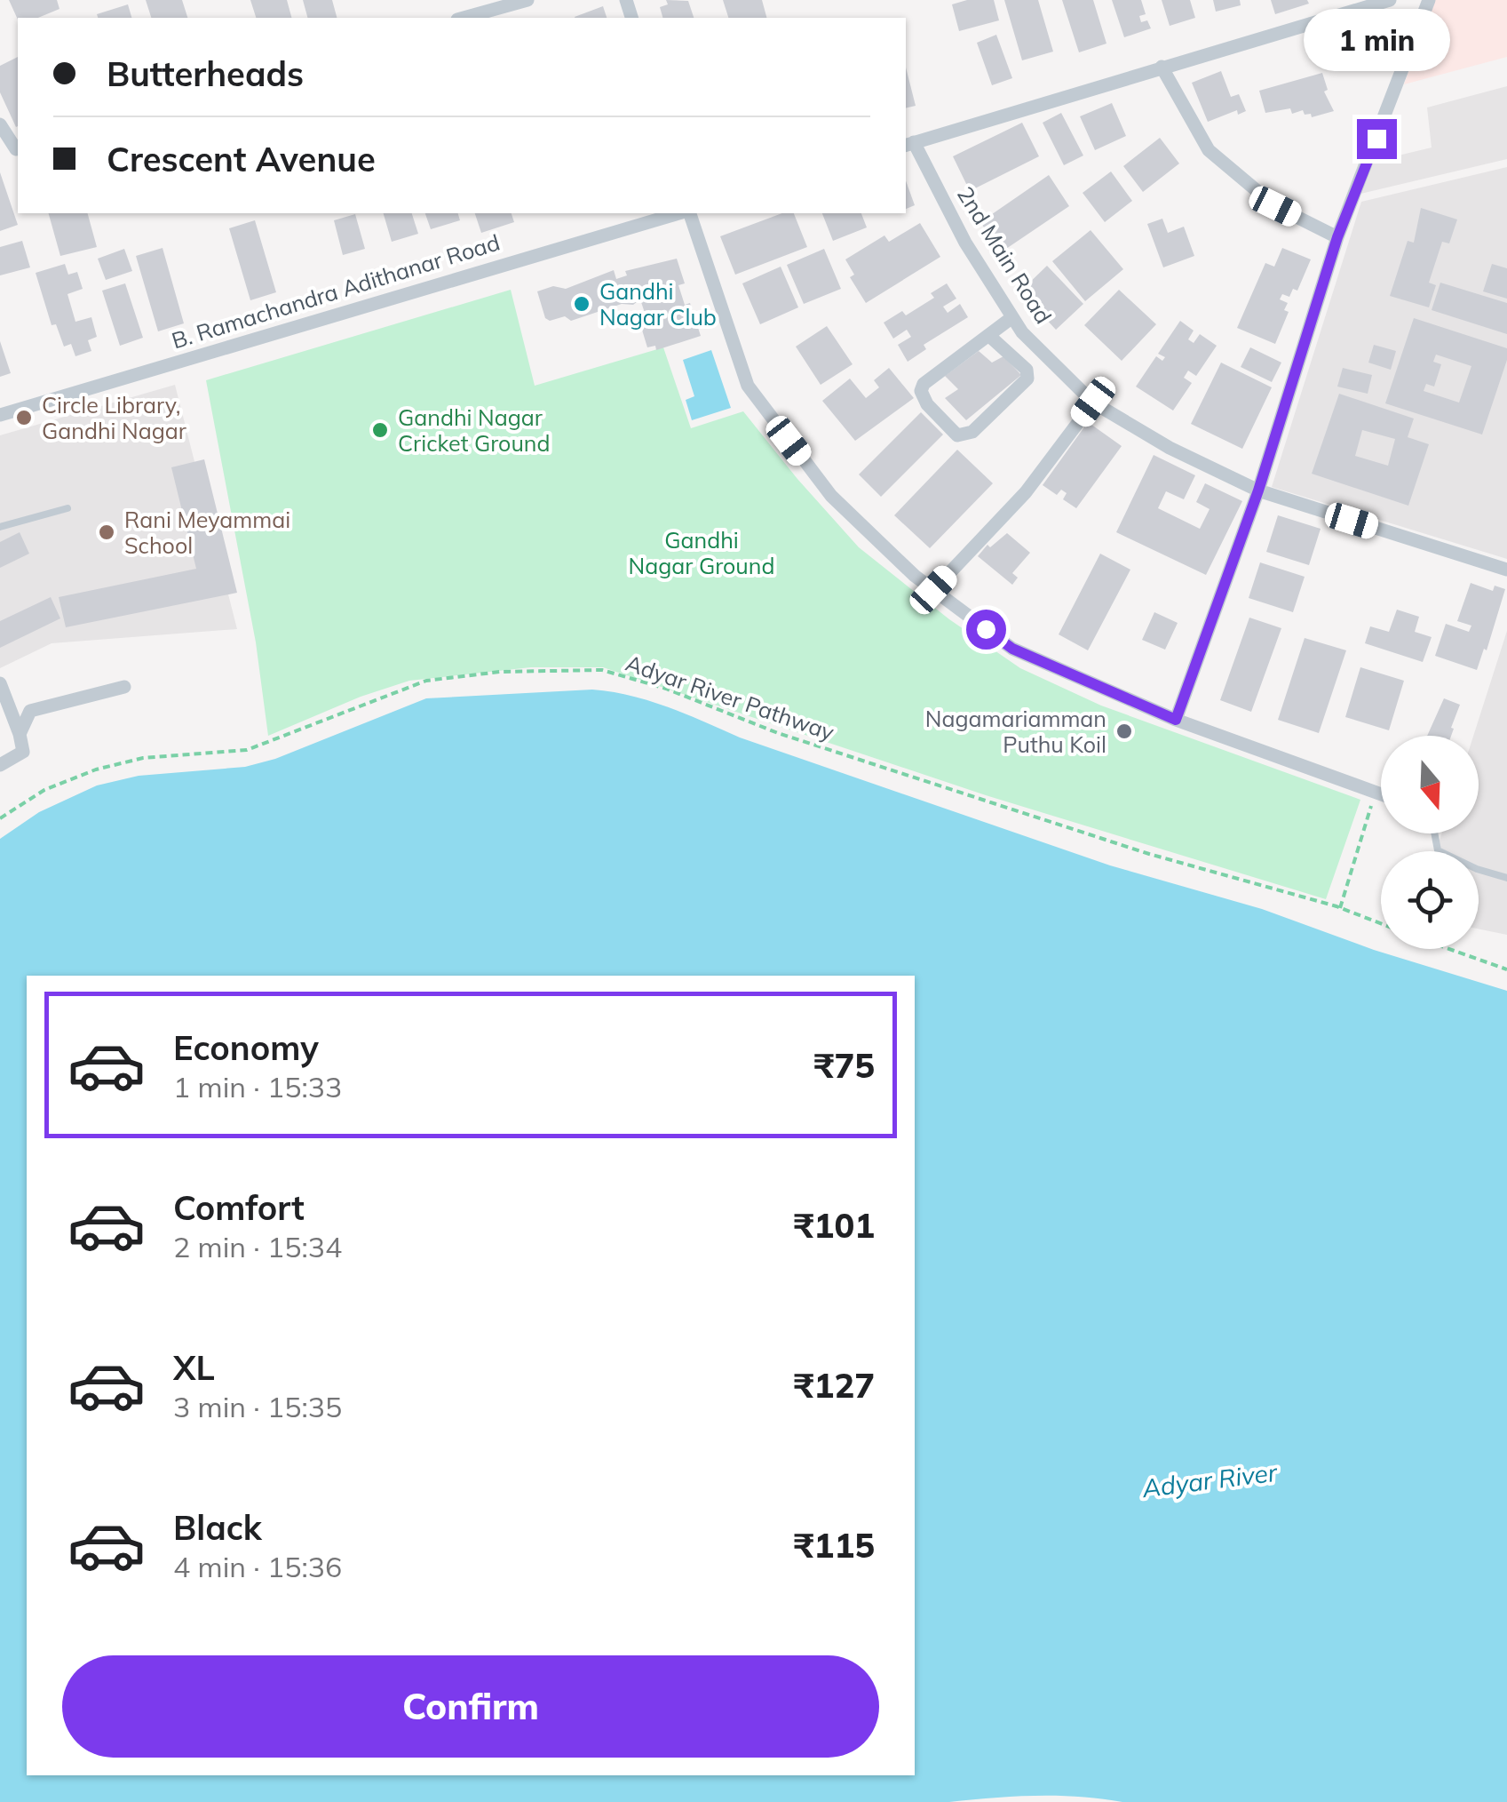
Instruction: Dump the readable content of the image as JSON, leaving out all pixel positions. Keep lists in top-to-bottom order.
{
  "streets": {
    "street": ["2nd Main Road", "B. Ramachandra Adithanar Road"],
    "path": ["Adyar River Pathway"]
  },
  "water": ["Adyar River"],
  "parks": ["Gandhi Nagar Ground"],
  "places": [
    "Gandhi Nagar Club",
    "Circle Library, Gandhi Nagar",
    "Gandhi Nagar Cricket Ground",
    "Rani Meyammai School",
    "Nagamariamman Puthu Koil"
  ],
  "north": "bottom",
  "page": {
    "bubble": "1 min",
    "banner": ["Butterheads", "Crescent Avenue"],
    "list": [
      {
        "name": "Economy",
        "note": "1 min · 15:33",
        "value": "₹75"
      },
      {
        "name": "Comfort",
        "note": "2 min · 15:34",
        "value": "₹101"
      },
      {
        "name": "XL",
        "note": "3 min · 15:35",
        "value": "₹127"
      },
      {
        "name": "Black",
        "note": "4 min · 15:36",
        "value": "₹115"
      }
    ],
    "buttons": "Confirm"
  }
}
